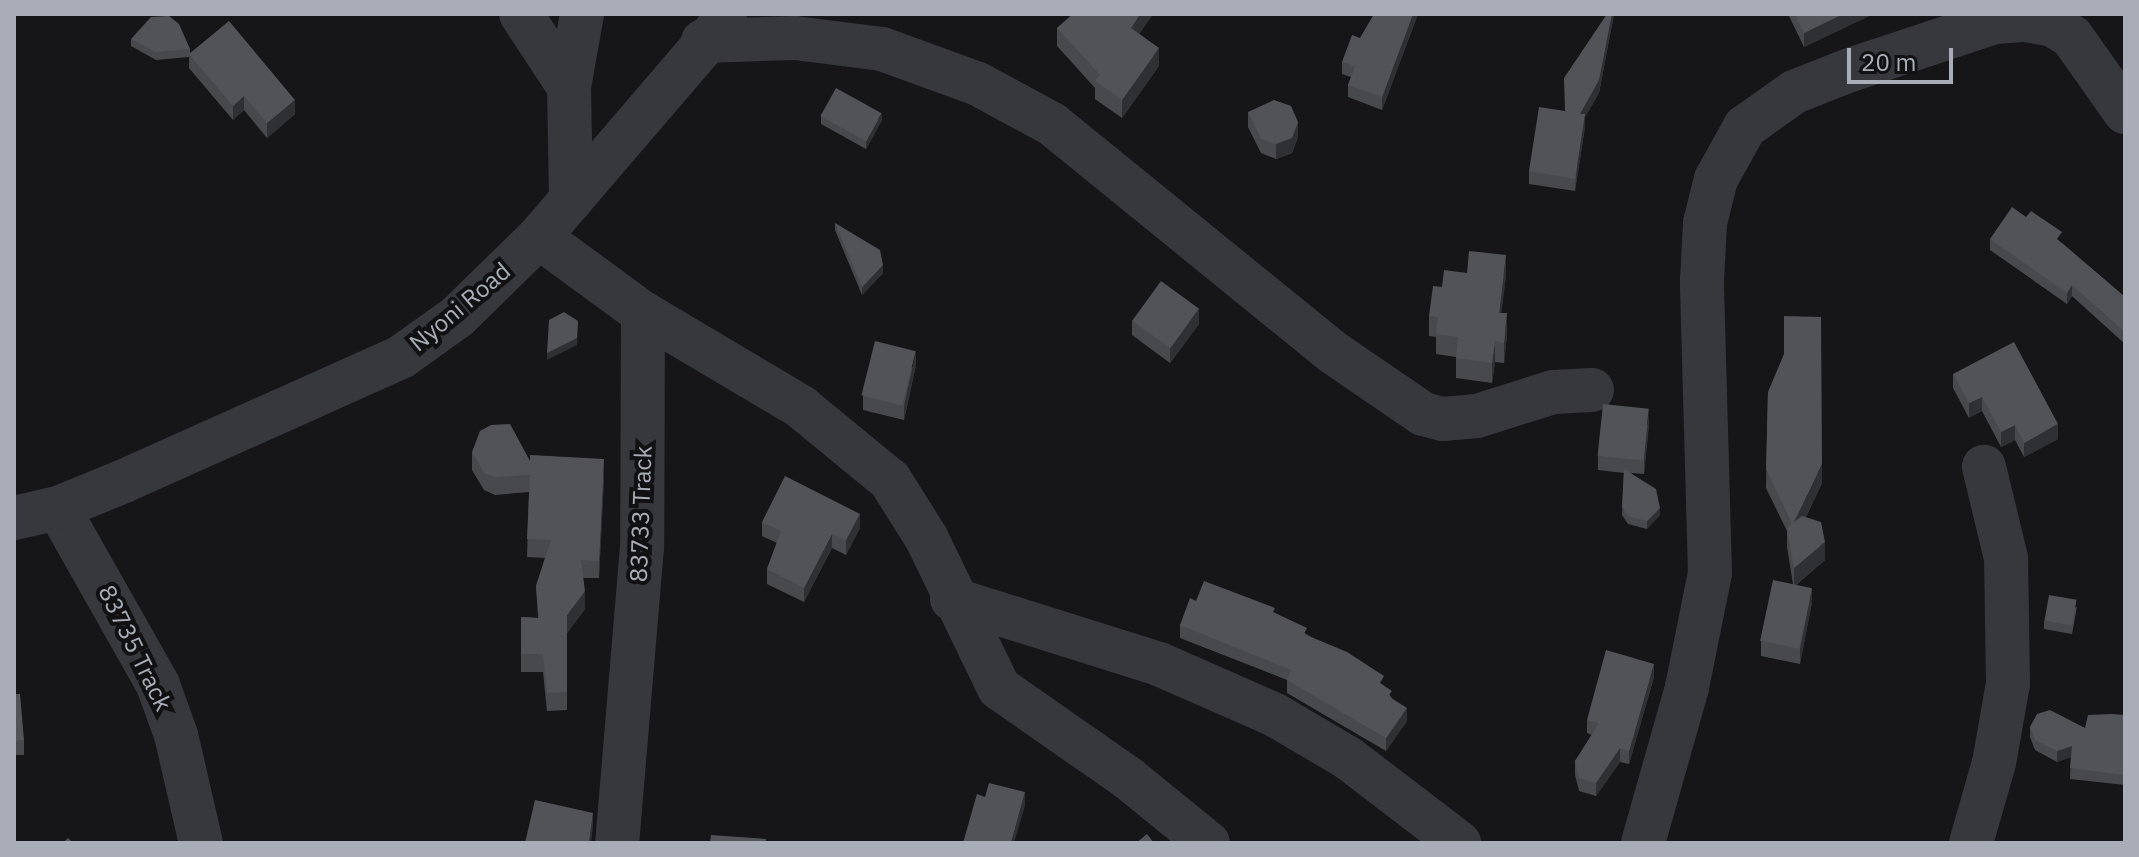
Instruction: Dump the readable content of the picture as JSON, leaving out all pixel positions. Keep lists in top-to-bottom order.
{
  "streets": {
    "street": ["Nyoni Road", "83733 Track", "83735 Track"]
  },
  "crossings": [
    ["Nyoni Road", "83735 Track"]
  ],
  "scale_bar": "20 m"
}
